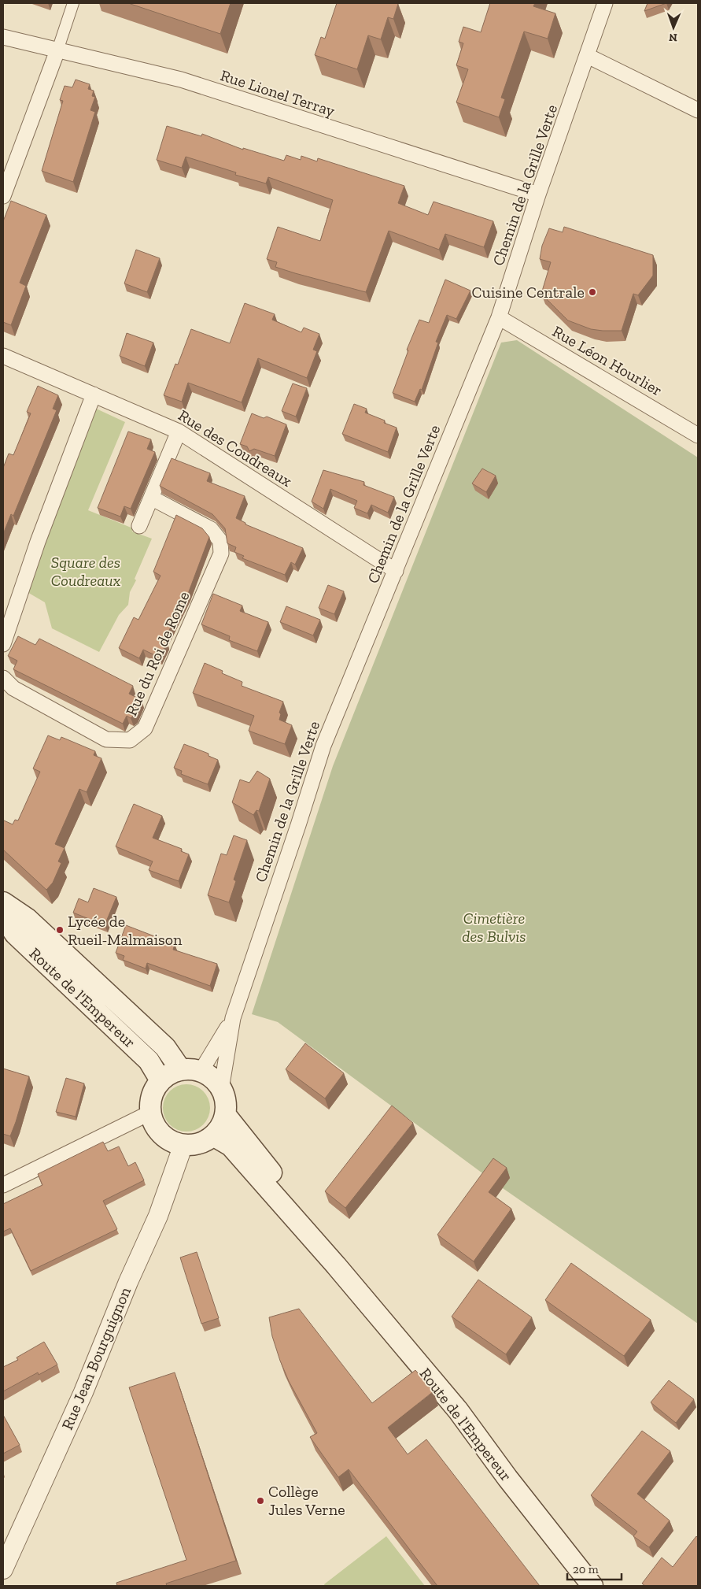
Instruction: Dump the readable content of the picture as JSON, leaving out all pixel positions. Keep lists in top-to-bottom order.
{
  "streets": {
    "main road": ["Route de l'Empereur"],
    "street": [
      "Rue Lionel Terray",
      "Chemin de la Grille Verte",
      "Rue Léon Hourlier",
      "Rue des Coudreaux",
      "Rue du Roi de Rome",
      "Rue Jean Bourguignon"
    ]
  },
  "crossings": [
    ["Rue Lionel Terray", "Chemin de la Grille Verte"],
    ["Chemin de la Grille Verte", "Rue Léon Hourlier"],
    ["Chemin de la Grille Verte", "Rue des Coudreaux"],
    ["Chemin de la Grille Verte", "Route de l'Empereur"],
    ["Chemin de la Grille Verte", "Rue Jean Bourguignon"],
    ["Route de l'Empereur", "Rue Jean Bourguignon"]
  ],
  "parks": ["Square des Coudreaux", "Cimetière des Bulvis"],
  "places": ["Cuisine Centrale", "Lycée de Rueil-Malmaison", "Collège Jules Verne"],
  "scale_bar": "20 m",
  "north": "bottom"
}
